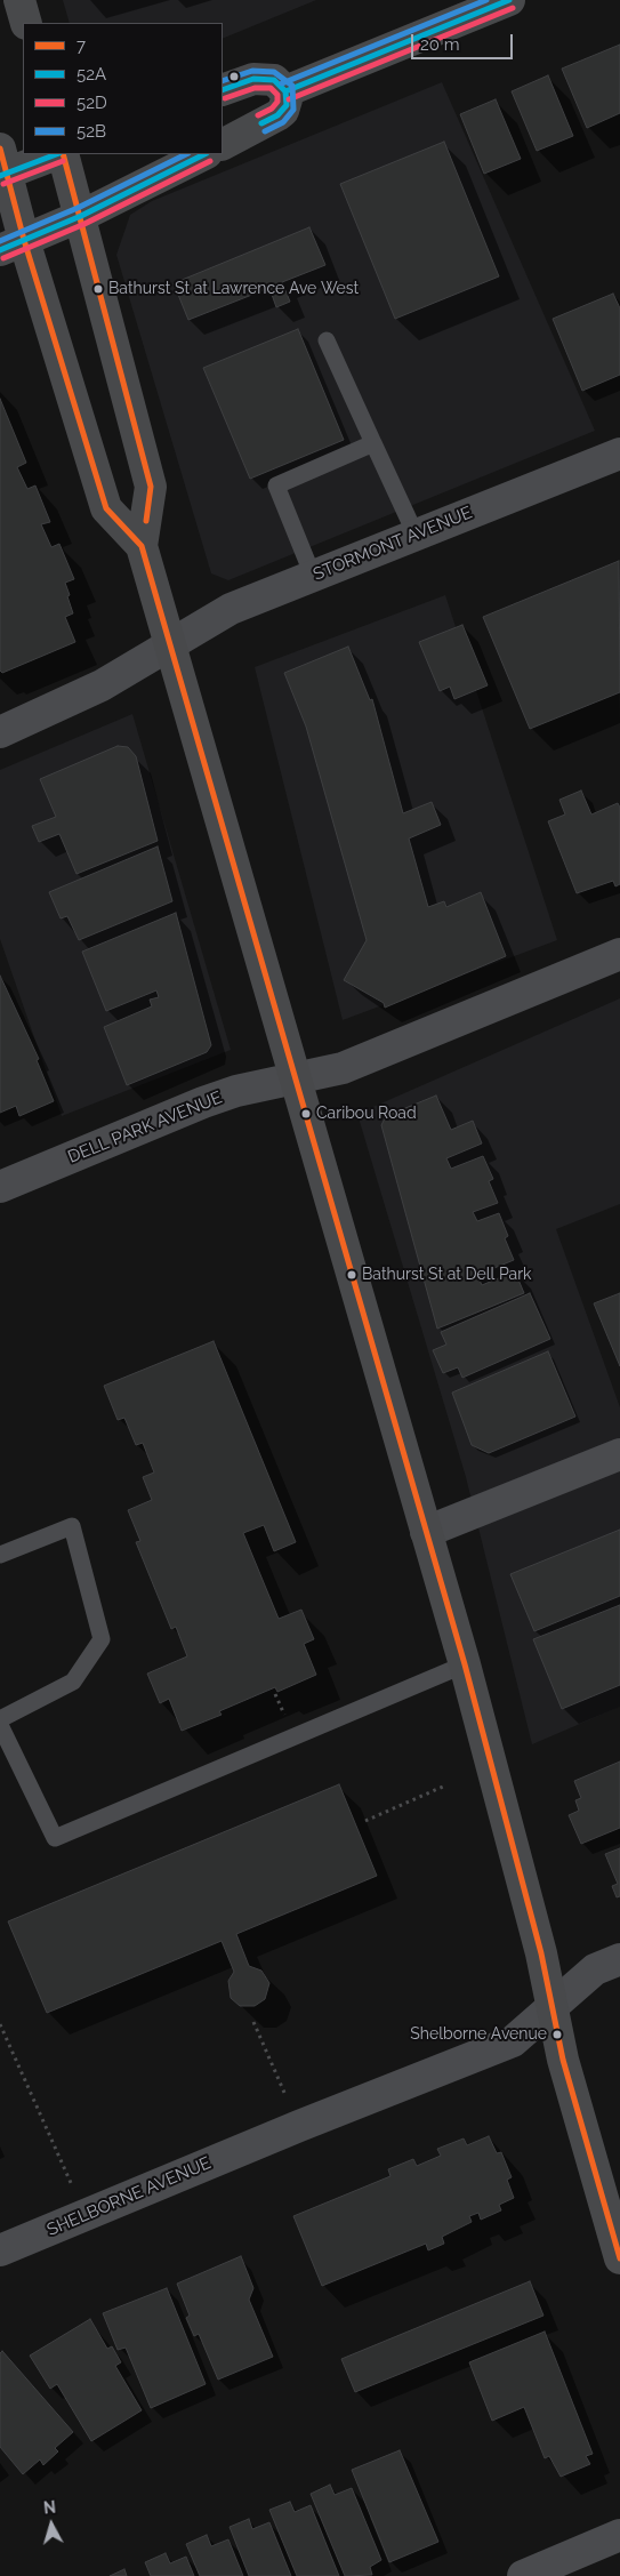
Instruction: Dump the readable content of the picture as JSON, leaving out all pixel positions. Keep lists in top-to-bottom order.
{
  "streets": {
    "street": ["STORMONT AVENUE", "DELL PARK AVENUE", "SHELBORNE AVENUE"]
  },
  "places": [
    "Bathurst St at Lawrence Ave West",
    "Caribou Road",
    "Bathurst St at Dell Park",
    "Shelborne Avenue"
  ],
  "lines": [
    "transit line 52A",
    "transit line 52B",
    "transit line 52D",
    "transit line 7"
  ],
  "legend": [
    "7",
    "52A",
    "52D",
    "52B"
  ],
  "scale_bar": "20 m",
  "north": "top"
}
